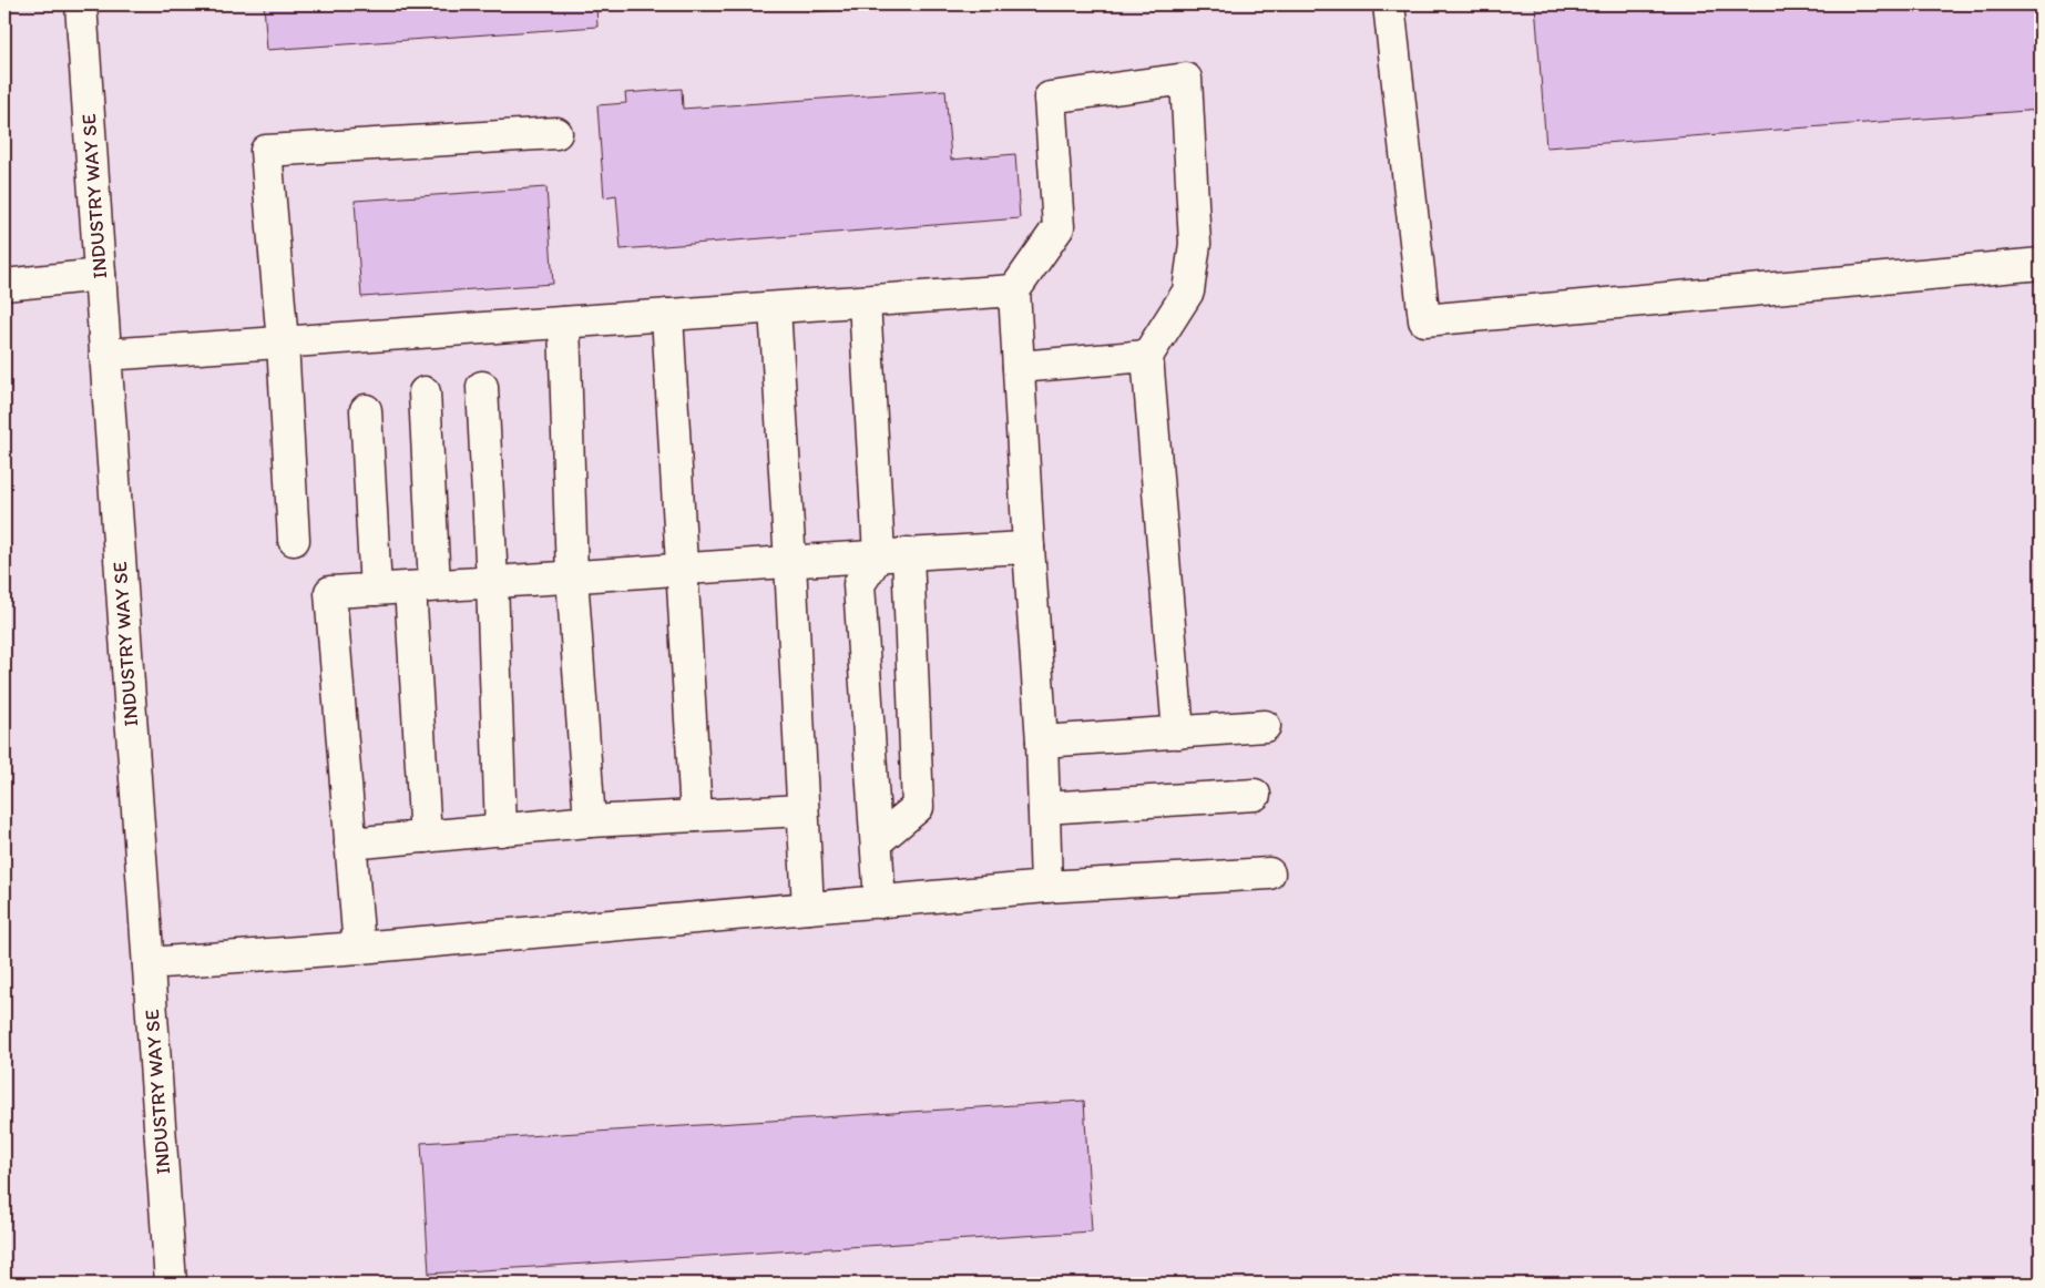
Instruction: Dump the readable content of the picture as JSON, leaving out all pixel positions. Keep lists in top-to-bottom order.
{
  "streets": {
    "street": ["INDUSTRY WAY SE"]
  }
}
